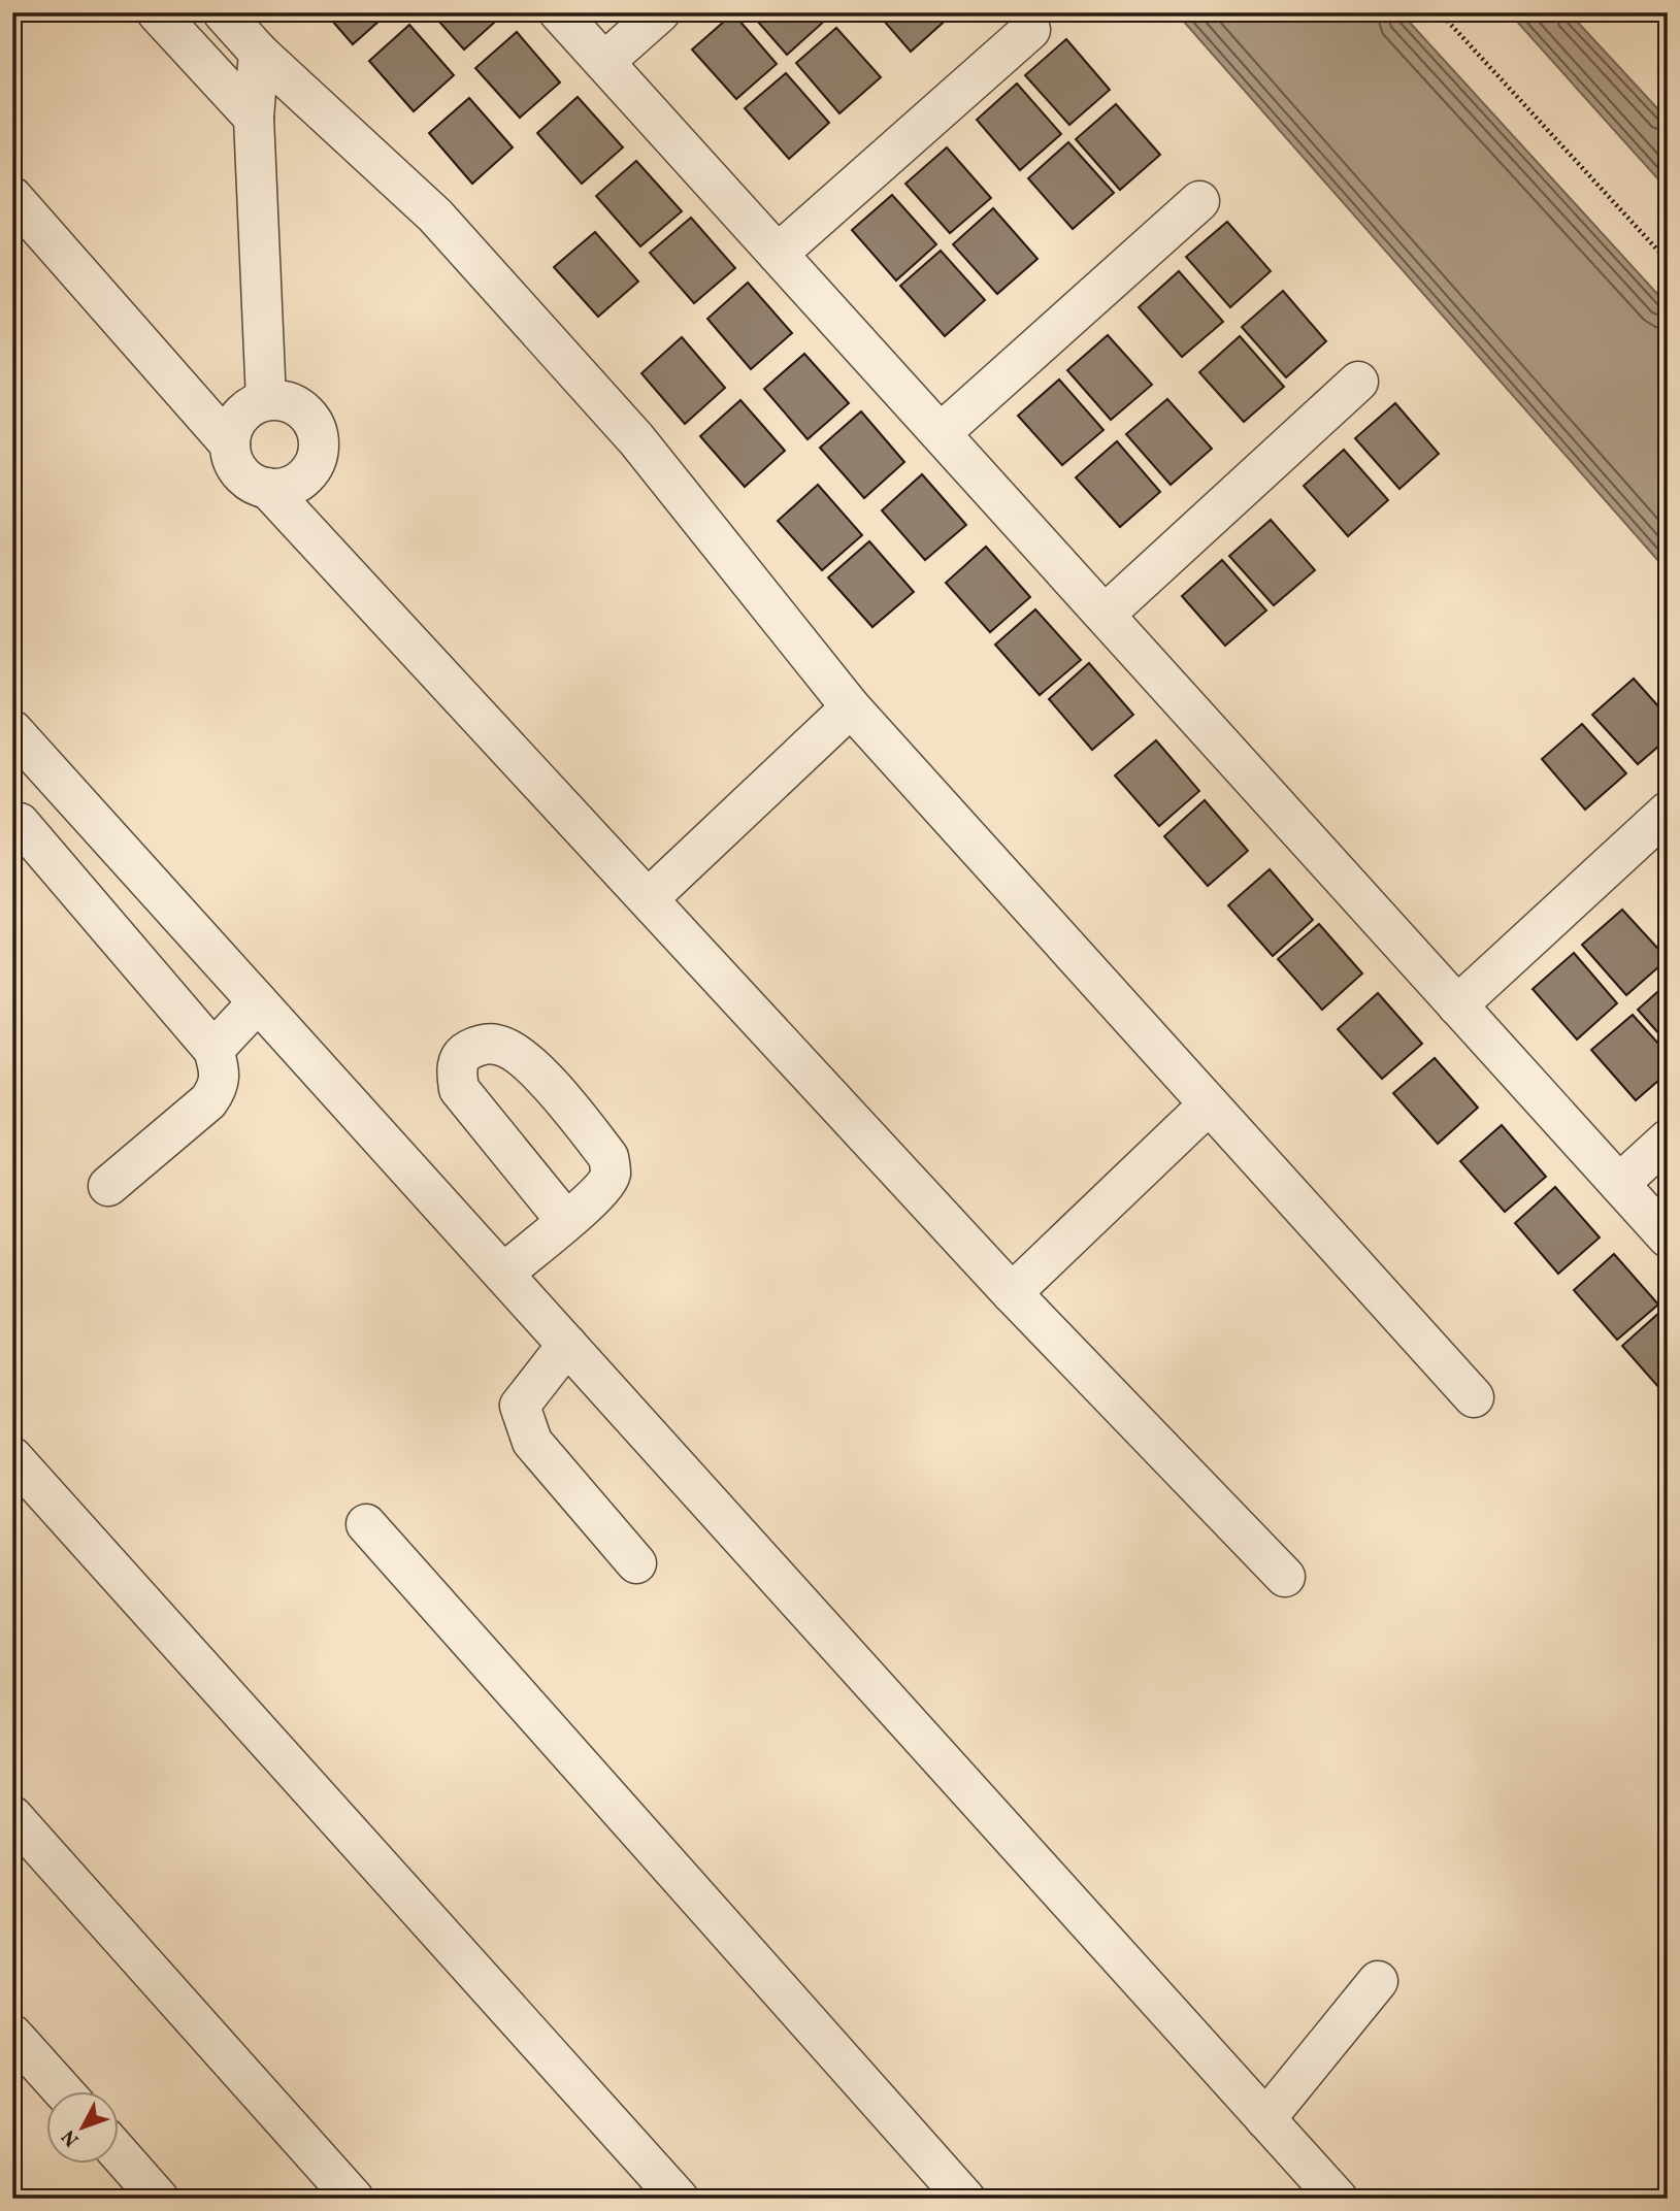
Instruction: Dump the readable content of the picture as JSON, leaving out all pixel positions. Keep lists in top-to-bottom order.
{
  "north": "bottom left"
}
